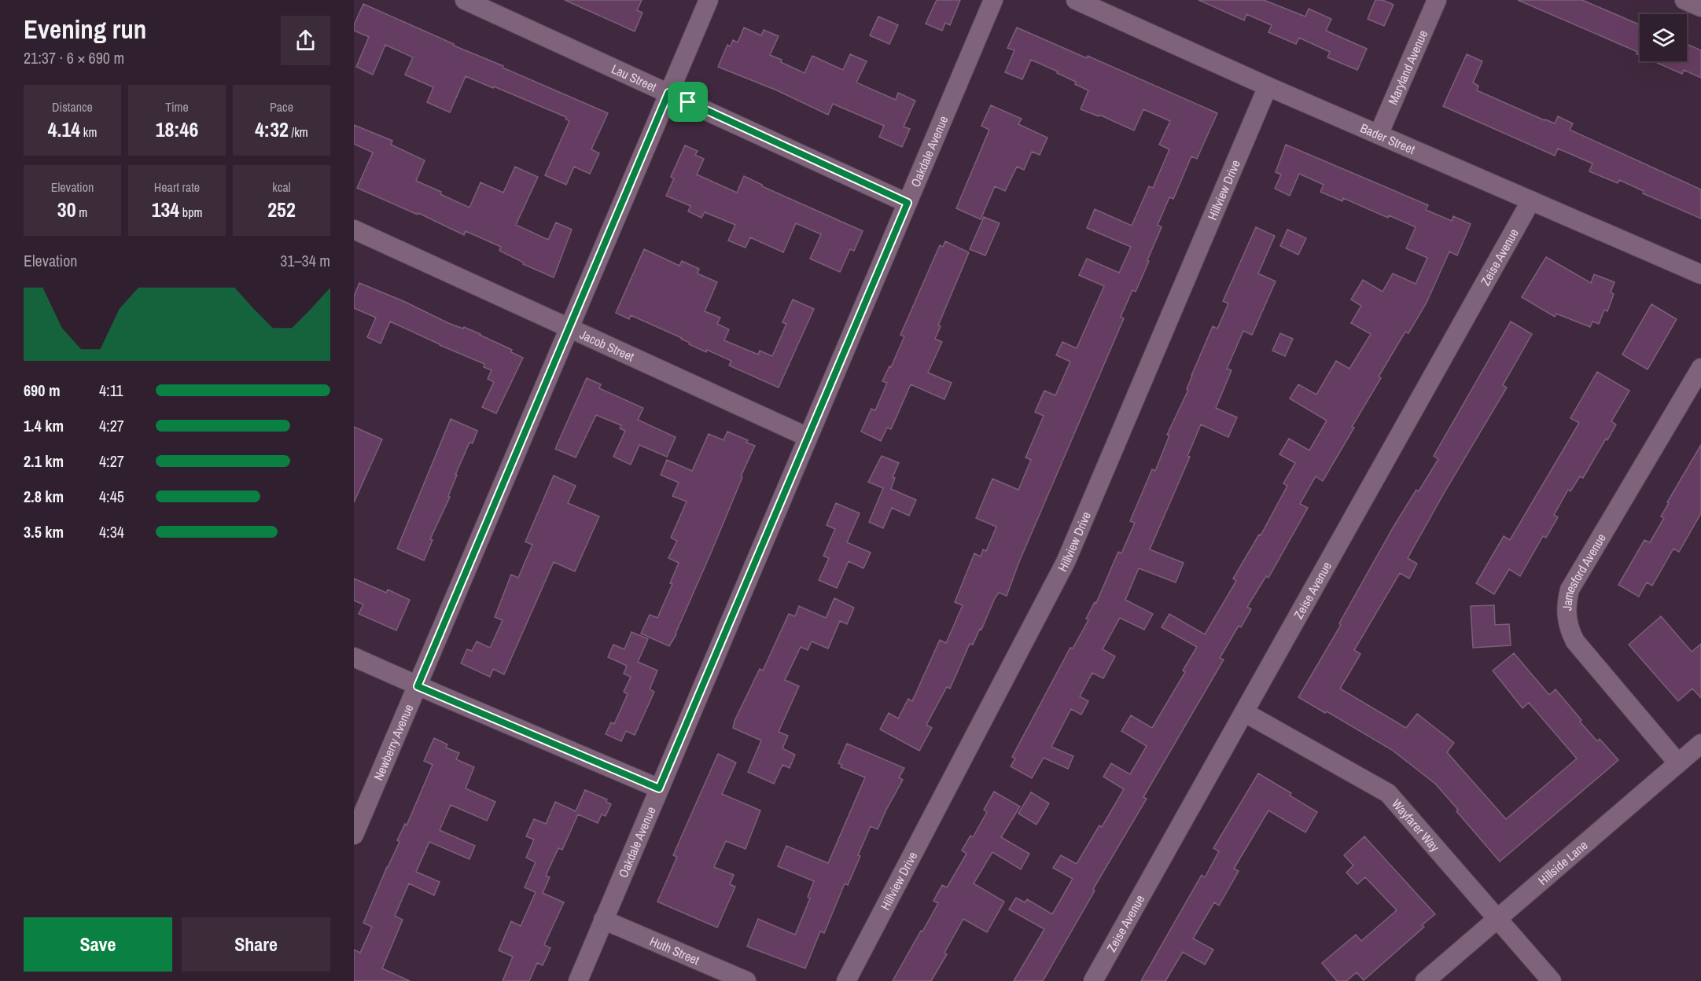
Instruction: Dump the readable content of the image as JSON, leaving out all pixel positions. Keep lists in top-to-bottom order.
{
  "streets": {
    "street": [
      "Maryland Avenue",
      "Lau Street",
      "Bader Street",
      "Oakdale Avenue",
      "Hillview Drive",
      "Zeise Avenue",
      "Jacob Street",
      "Jamesford Avenue",
      "Newberry Avenue",
      "Wayfarer Way",
      "Hillside Lane",
      "Huth Street"
    ]
  },
  "crossings": [
    ["Maryland Avenue", "Bader Street"],
    ["Lau Street", "Oakdale Avenue"],
    ["Lau Street", "Newberry Avenue"],
    ["Bader Street", "Hillview Drive"],
    ["Bader Street", "Zeise Avenue"],
    ["Oakdale Avenue", "Jacob Street"],
    ["Oakdale Avenue", "Huth Street"],
    ["Zeise Avenue", "Wayfarer Way"],
    ["Jacob Street", "Newberry Avenue"],
    ["Jamesford Avenue", "Hillside Lane"],
    ["Wayfarer Way", "Hillside Lane"]
  ],
  "page": {
    "heading": ["Evening run", "21:37 · 6 × 690 m"],
    "stats": [
      ["Distance", "4.14 km"],
      ["Time", "18:46"],
      ["Pace", "4:32 /km"],
      ["Elevation", "30 m"],
      ["Heart rate", "134 bpm"],
      ["kcal", "252"]
    ],
    "chart": ["Elevation", "31–34 m"],
    "list": [
      {
        "name": "690 m",
        "note": "4:11"
      },
      {
        "name": "1.4 km",
        "note": "4:27"
      },
      {
        "name": "2.1 km",
        "note": "4:27"
      },
      {
        "name": "2.8 km",
        "note": "4:45"
      },
      {
        "name": "3.5 km",
        "note": "4:34"
      }
    ],
    "buttons": ["Save", "Share"]
  }
}
